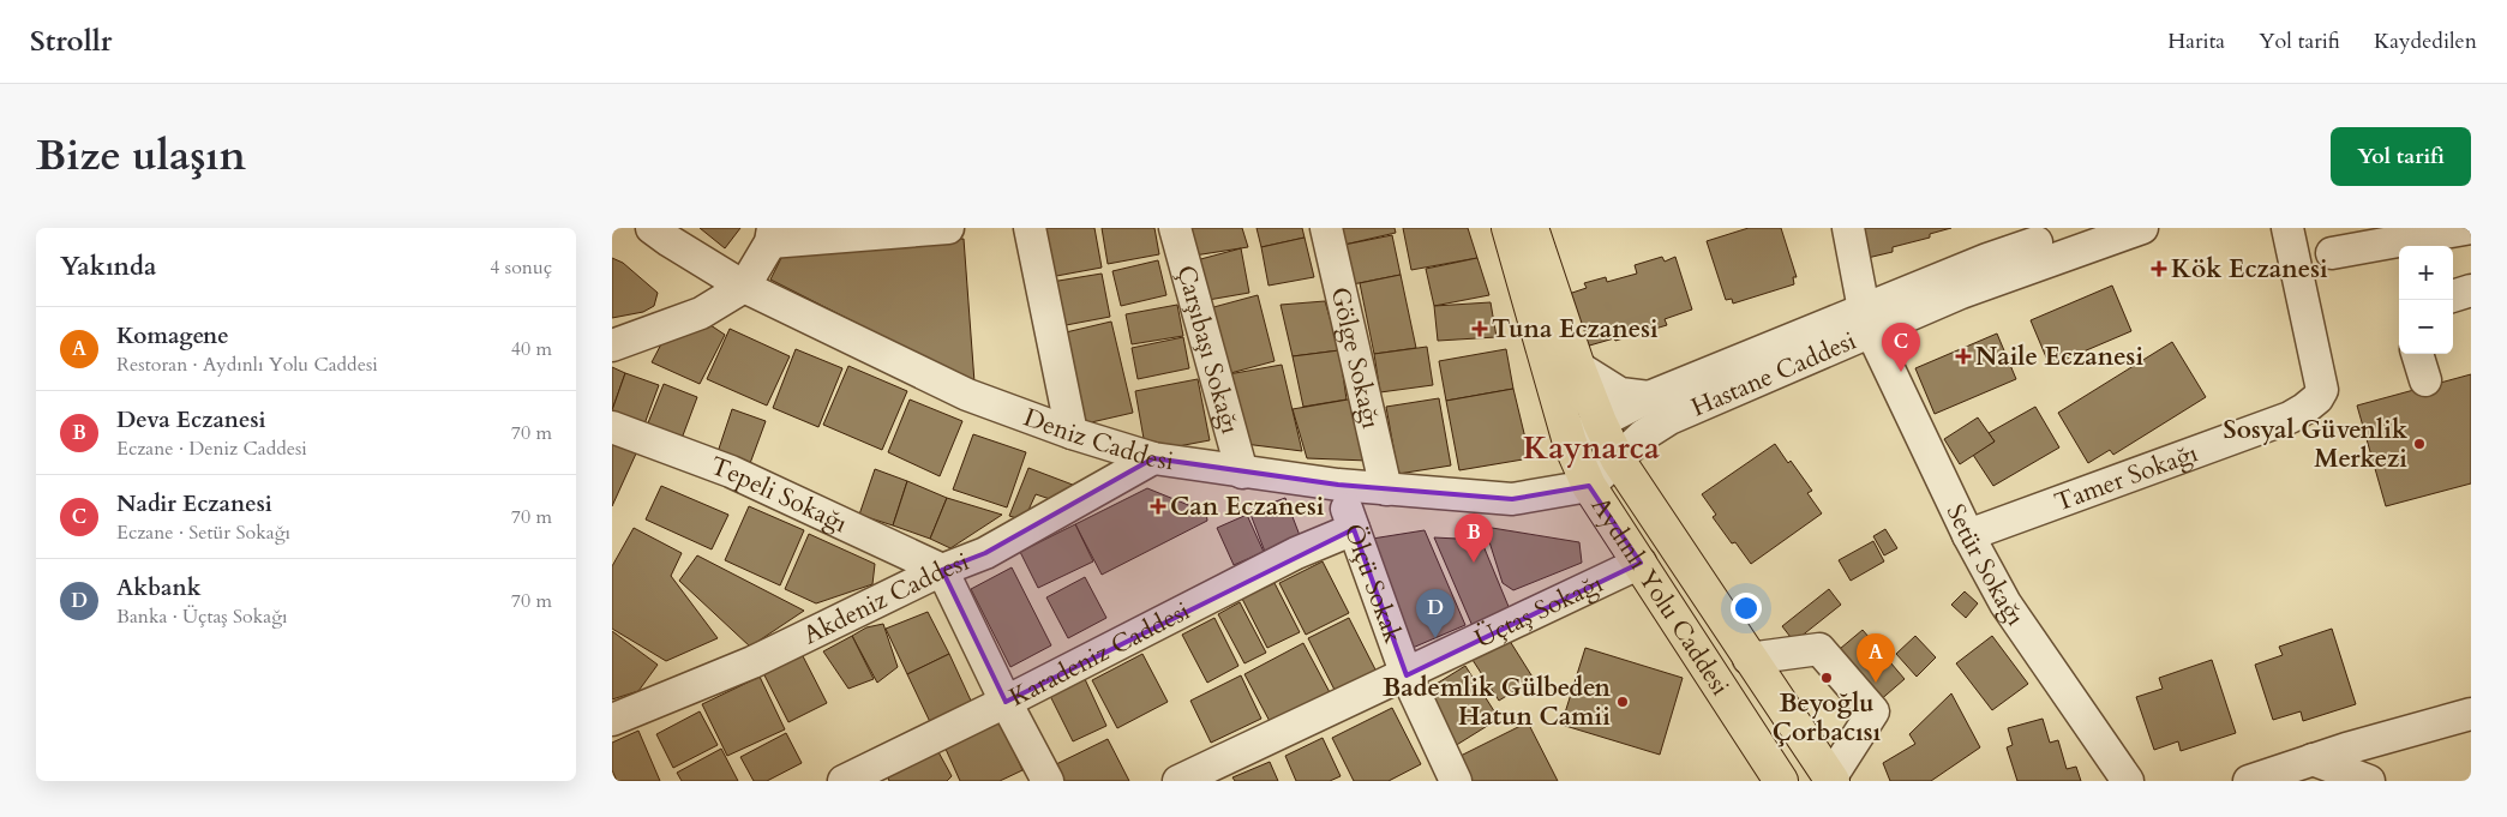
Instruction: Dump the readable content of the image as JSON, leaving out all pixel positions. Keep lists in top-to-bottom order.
{
  "streets": {
    "main road": ["Aydınlı Yolu Caddesi"],
    "street": [
      "Çarşıbaşı Sokağı",
      "Gölge Sokağı",
      "Hastane Caddesi",
      "Deniz Caddesi",
      "Tamer Sokağı",
      "Tepeli Sokağı",
      "Setür Sokağı",
      "Ölçü Sokak",
      "Akdeniz Caddesi",
      "Üçtaş Sokağı",
      "Karadeniz Caddesi"
    ]
  },
  "crossings": [
    ["Çarşıbaşı Sokağı", "Deniz Caddesi"],
    ["Gölge Sokağı", "Deniz Caddesi"],
    ["Hastane Caddesi", "Deniz Caddesi"],
    ["Hastane Caddesi", "Setür Sokağı"],
    ["Hastane Caddesi", "Aydınlı Yolu Caddesi"],
    ["Deniz Caddesi", "Ölçü Sokak"],
    ["Deniz Caddesi", "Aydınlı Yolu Caddesi"],
    ["Deniz Caddesi", "Akdeniz Caddesi"],
    ["Tamer Sokağı", "Setür Sokağı"],
    ["Tepeli Sokağı", "Akdeniz Caddesi"],
    ["Ölçü Sokak", "Üçtaş Sokağı"],
    ["Ölçü Sokak", "Karadeniz Caddesi"],
    ["Aydınlı Yolu Caddesi", "Üçtaş Sokağı"]
  ],
  "districts": ["Kaynarca"],
  "places": {
    "health": [
      "Kök Eczanesi",
      "Tuna Eczanesi",
      "Naile Eczanesi",
      "Can Eczanesi"
    ],
    "other": ["Sosyal Güvenlik Merkezi", "Beyoğlu Çorbacısı", "Bademlik Gülbeden Hatun Camii"]
  },
  "page": {
    "header": "Strollr",
    "nav": ["Harita", "Yol tarifi", "Kaydedilen"],
    "title": "Bize ulaşın",
    "buttons": "Yol tarifi",
    "heading": ["Yakında", "4 sonuç"],
    "map_buttons": ["+", "−"],
    "list": [
      {
        "mark": "A",
        "name": "Komagene",
        "note": "Restoran · Aydınlı Yolu Caddesi",
        "value": "40 m"
      },
      {
        "mark": "B",
        "name": "Deva Eczanesi",
        "note": "Eczane · Deniz Caddesi",
        "value": "70 m"
      },
      {
        "mark": "C",
        "name": "Nadir Eczanesi",
        "note": "Eczane · Setür Sokağı",
        "value": "70 m"
      },
      {
        "mark": "D",
        "name": "Akbank",
        "note": "Banka · Üçtaş Sokağı",
        "value": "70 m"
      }
    ],
    "pins": [
      "C",
      "B",
      "D",
      "A"
    ]
  }
}
